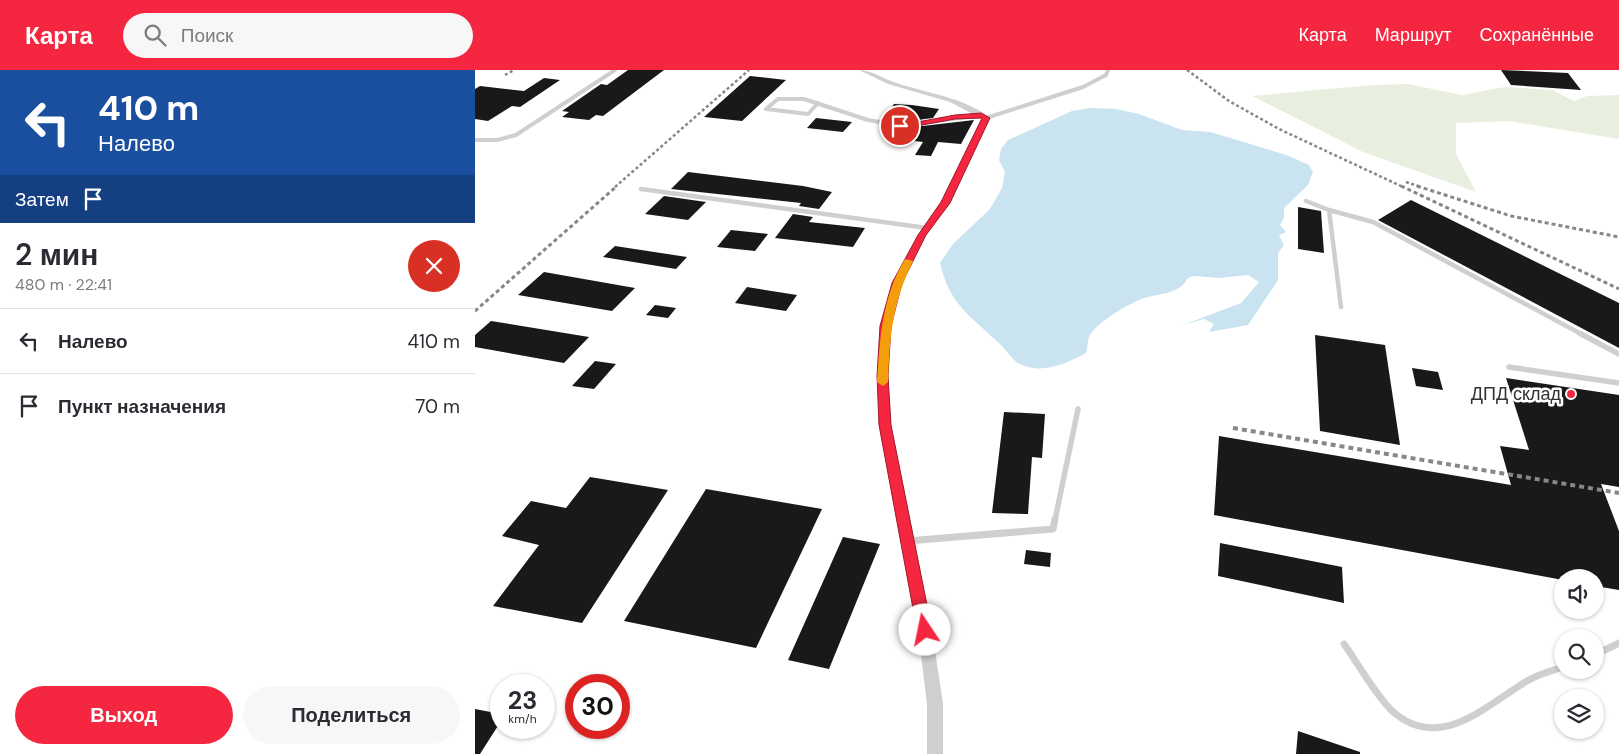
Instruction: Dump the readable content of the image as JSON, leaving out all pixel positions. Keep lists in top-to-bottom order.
{
  "places": ["ДПД склад"],
  "page": {
    "header": "Карта",
    "search": "Поиск",
    "nav": ["Карта", "Маршрут", "Сохранённые"],
    "turn": ["410 m", "Налево"],
    "then": "Затем",
    "heading": ["2 мин", "480 m · 22:41"],
    "list": [
      {
        "name": "Налево",
        "value": "410 m"
      },
      {
        "name": "Пункт назначения",
        "value": "70 m"
      }
    ],
    "speed": "23 km/h",
    "limit": "30",
    "buttons": ["Выход", "Поделиться"]
  }
}
